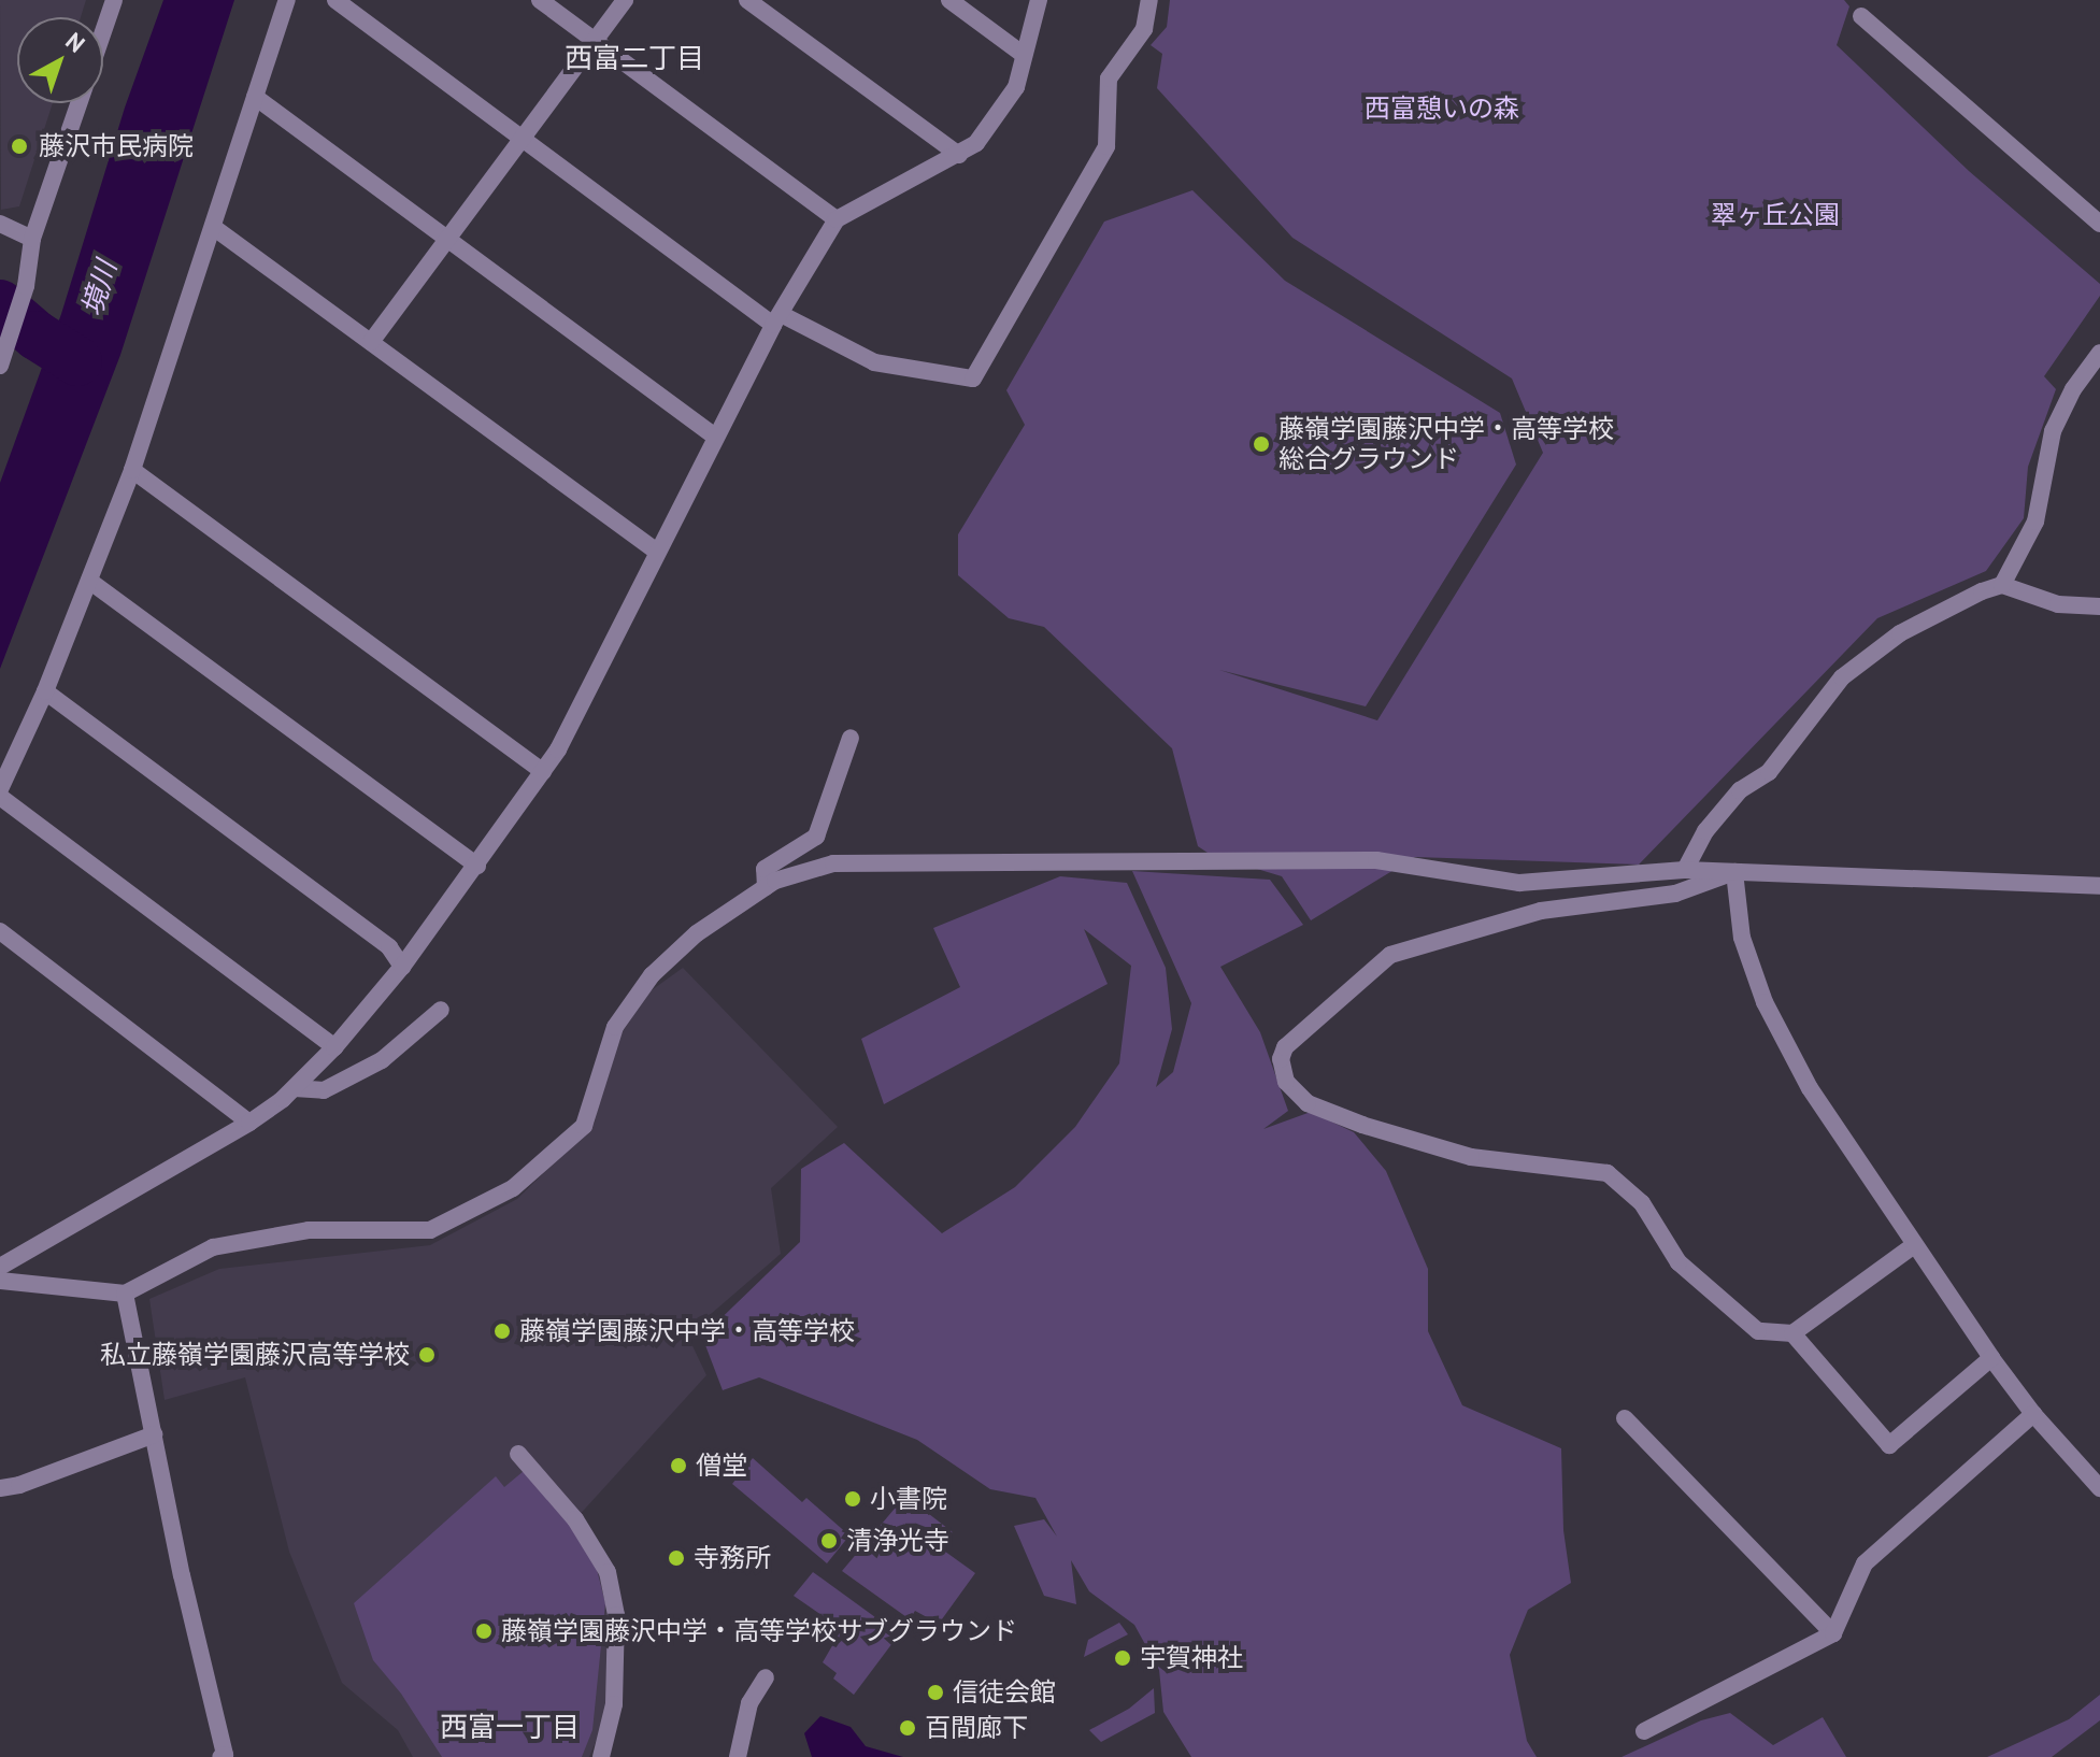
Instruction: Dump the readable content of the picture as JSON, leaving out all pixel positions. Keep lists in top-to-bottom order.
{
  "districts": ["西富二丁目", "西富一丁目"],
  "water": ["境川"],
  "parks": ["西富憩いの森", "翠ヶ丘公園"],
  "places": [
    "藤沢市民病院",
    "藤嶺学園藤沢中学・高等学校 総合グラウンド",
    "藤嶺学園藤沢中学・高等学校",
    "私立藤嶺学園藤沢高等学校",
    "僧堂",
    "小書院",
    "清浄光寺",
    "寺務所",
    "藤嶺学園藤沢中学・高等学校サブグラウンド",
    "宇賀神社",
    "信徒会館",
    "百間廊下"
  ],
  "north": "top right"
}
